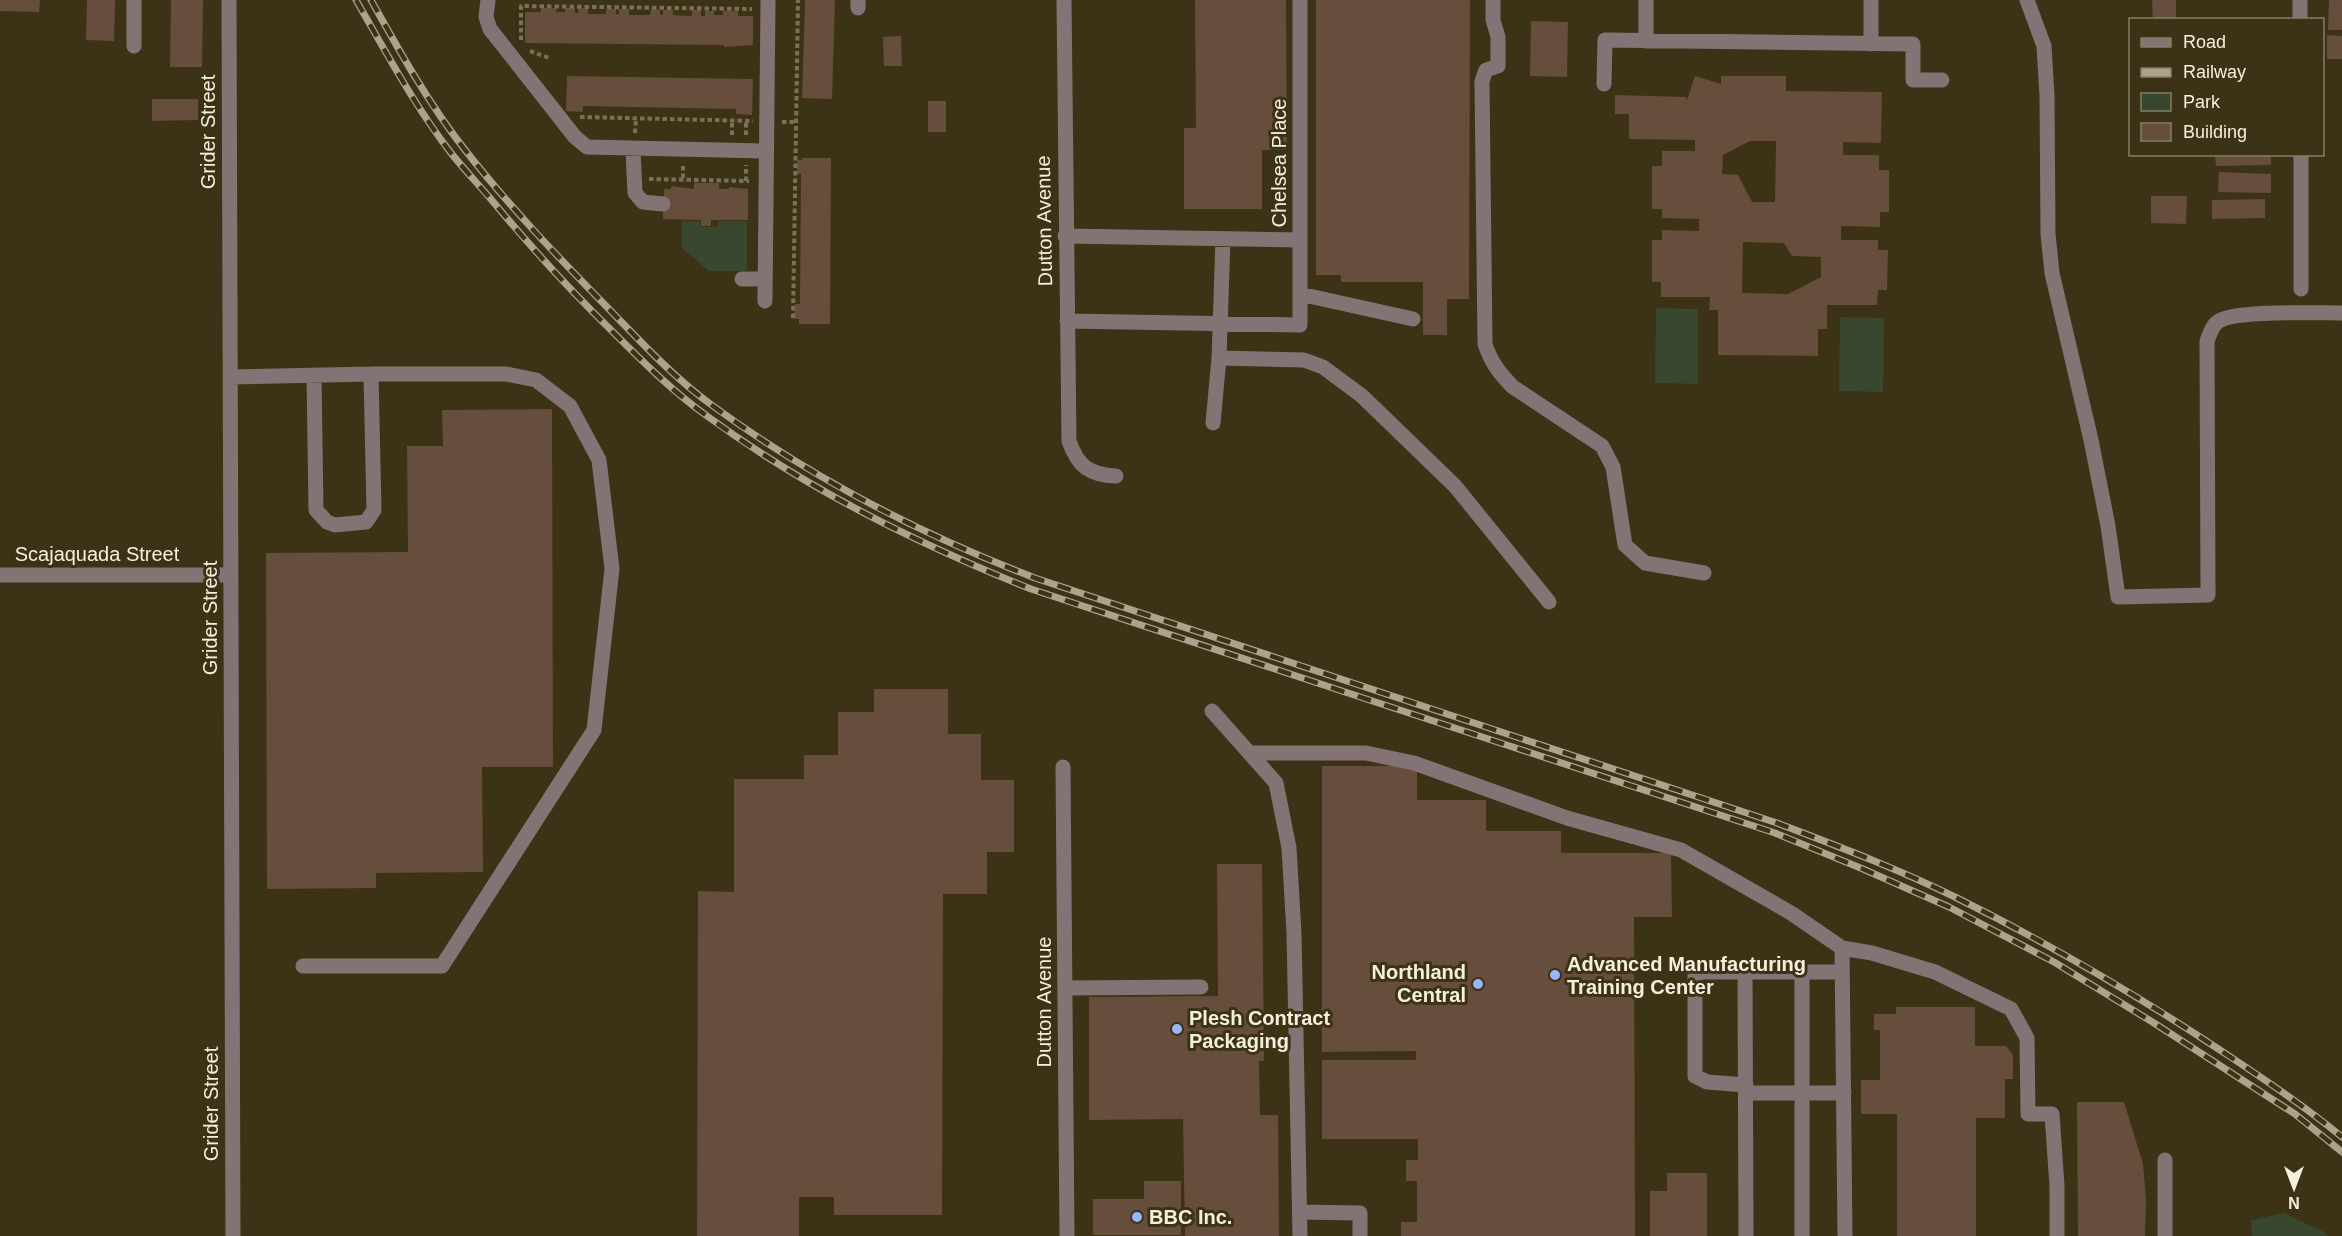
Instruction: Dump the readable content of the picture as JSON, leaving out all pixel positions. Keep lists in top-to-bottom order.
{
  "streets": {
    "street": [
      "Grider Street",
      "Chelsea Place",
      "Dutton Avenue",
      "Scajaquada Street"
    ]
  },
  "crossings": [
    ["Grider Street", "Scajaquada Street"]
  ],
  "places": [
    "Advanced Manufacturing Training Center",
    "Northland Central",
    "Plesh Contract Packaging",
    "BBC Inc."
  ],
  "legend": [
    "Road",
    "Railway",
    "Park",
    "Building"
  ],
  "north": "bottom"
}
